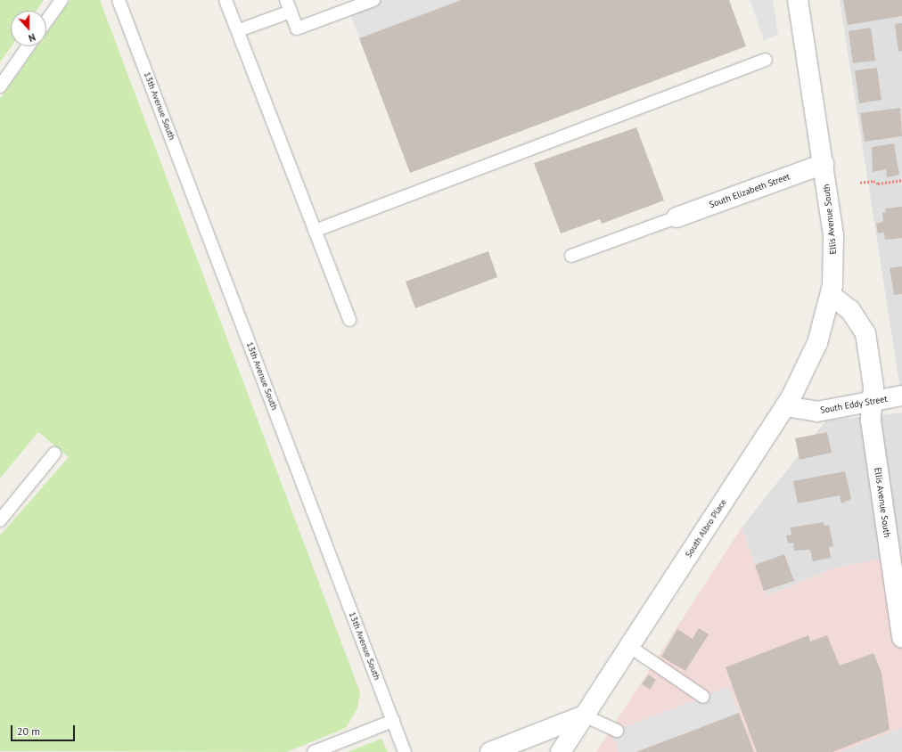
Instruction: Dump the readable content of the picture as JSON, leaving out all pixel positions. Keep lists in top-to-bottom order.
{
  "streets": {
    "street": [
      "South Elizabeth Street",
      "Ellis Avenue South",
      "South Eddy Street",
      "South Albro Place"
    ],
    "lane": ["13th Avenue South"]
  },
  "crossings": [
    ["South Elizabeth Street", "Ellis Avenue South"],
    ["Ellis Avenue South", "South Eddy Street"],
    ["Ellis Avenue South", "South Albro Place"],
    ["South Eddy Street", "South Albro Place"]
  ],
  "scale_bar": "20 m",
  "north": "bottom"
}
